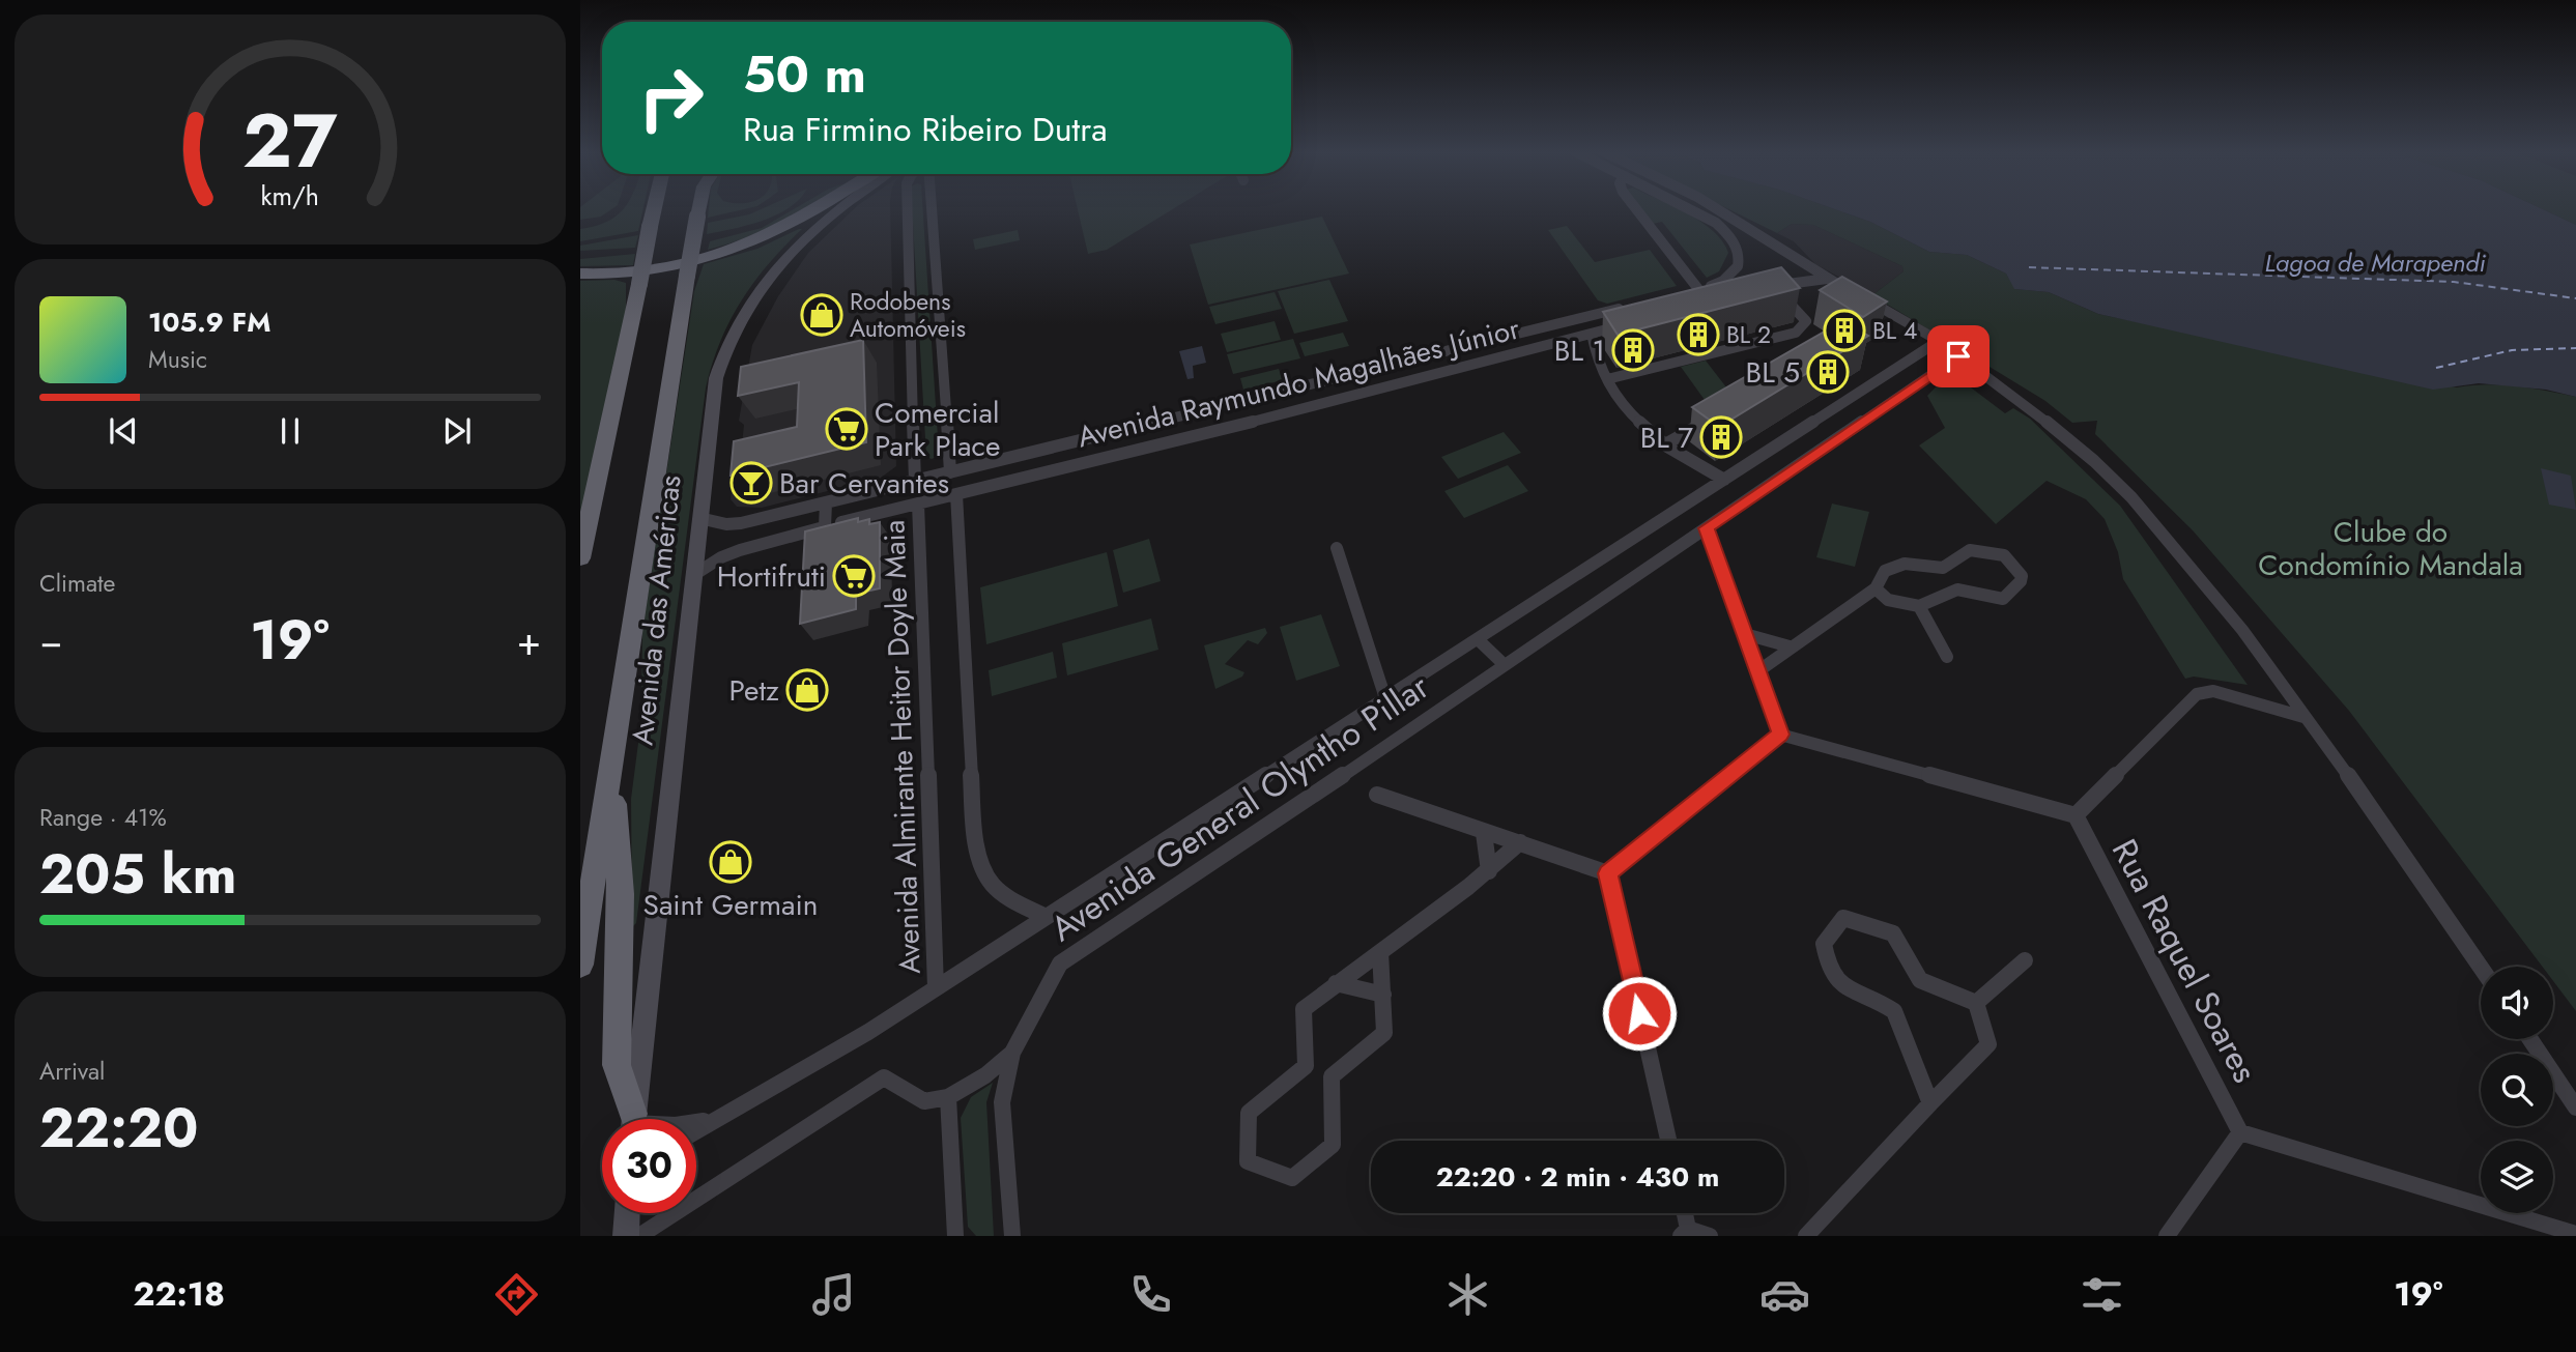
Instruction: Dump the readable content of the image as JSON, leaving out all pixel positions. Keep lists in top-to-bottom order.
{
  "streets": {
    "highway": ["Avenida das Américas"],
    "street": [
      "Avenida Raymundo Magalhães Júnior",
      "Avenida Almirante Heitor Doyle Maia",
      "Avenida General Olyntho Pillar",
      "Rua Raquel Soares"
    ]
  },
  "crossings": [
    ["Avenida Raymundo Magalhães Júnior", "Avenida das Américas"],
    ["Avenida Raymundo Magalhães Júnior", "Avenida Almirante Heitor Doyle Maia"],
    ["Avenida Almirante Heitor Doyle Maia", "Avenida General Olyntho Pillar"]
  ],
  "water": ["Lagoa de Marapendi"],
  "parks": ["Clube do Condomínio Mandala"],
  "places": {
    "shop": ["Rodobens Automóveis", "Petz", "Saint Germain"],
    "building": [
      "BL 4",
      "BL 2",
      "BL 1",
      "BL 5",
      "BL 7"
    ],
    "supermarket": ["Comercial Park Place", "Hortifruti"],
    "bar": ["Bar Cervantes"]
  },
  "page": {
    "turn": ["50 m", "Rua Firmino Ribeiro Dutra"],
    "song": ["105.9 FM", "Music"],
    "tile": [
      "Climate",
      ["Range · 41%", "205 km"],
      ["Arrival", "22:20"]
    ],
    "heat": ["−", "19°", "+"],
    "limit": "30",
    "trip": "22:20 · 2 min · 430 m",
    "tabs": ["22:18", "19°"],
    "gauge": ["27", "km/h"]
  }
}
